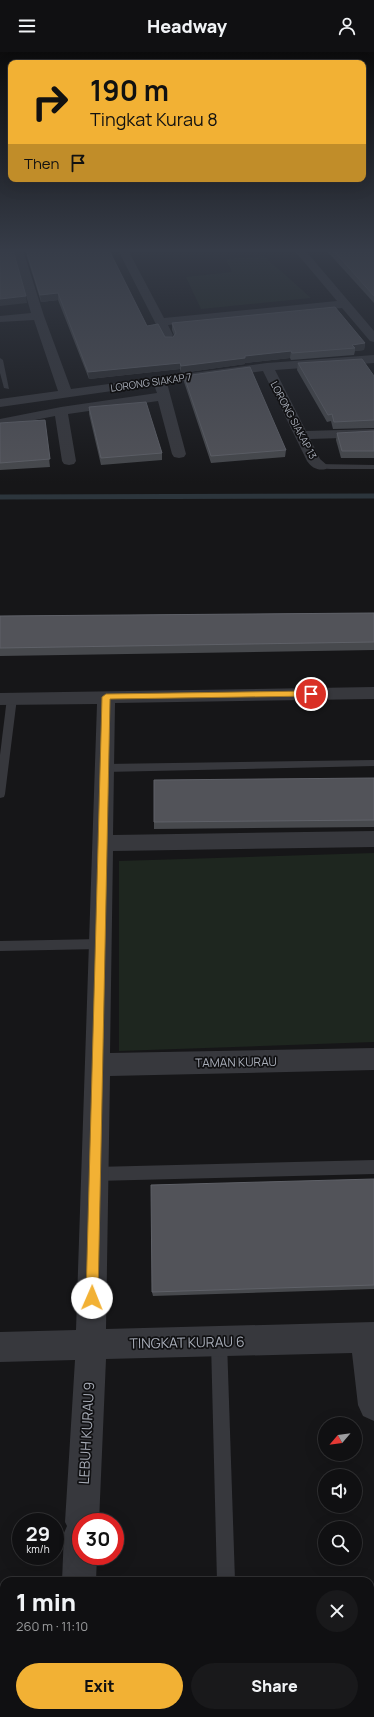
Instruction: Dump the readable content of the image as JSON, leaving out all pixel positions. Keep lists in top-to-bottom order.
{
  "streets": {
    "street": [
      "LORONG SIAKAP 7",
      "LORONG SIAKAP 13",
      "TAMAN KURAU",
      "TINGKAT KURAU 6",
      "LEBUH KURAU 9"
    ]
  },
  "crossings": [
    ["LORONG SIAKAP 7", "LORONG SIAKAP 13"],
    ["TAMAN KURAU", "LEBUH KURAU 9"],
    ["TINGKAT KURAU 6", "LEBUH KURAU 9"]
  ],
  "north": "bottom left",
  "page": {
    "header": "Headway",
    "turn": ["190 m", "Tingkat Kurau 8"],
    "then": "Then",
    "speed": "29 km/h",
    "limit": "30",
    "heading": ["1 min", "260 m · 11:10"],
    "buttons": ["Exit", "Share"]
  }
}
